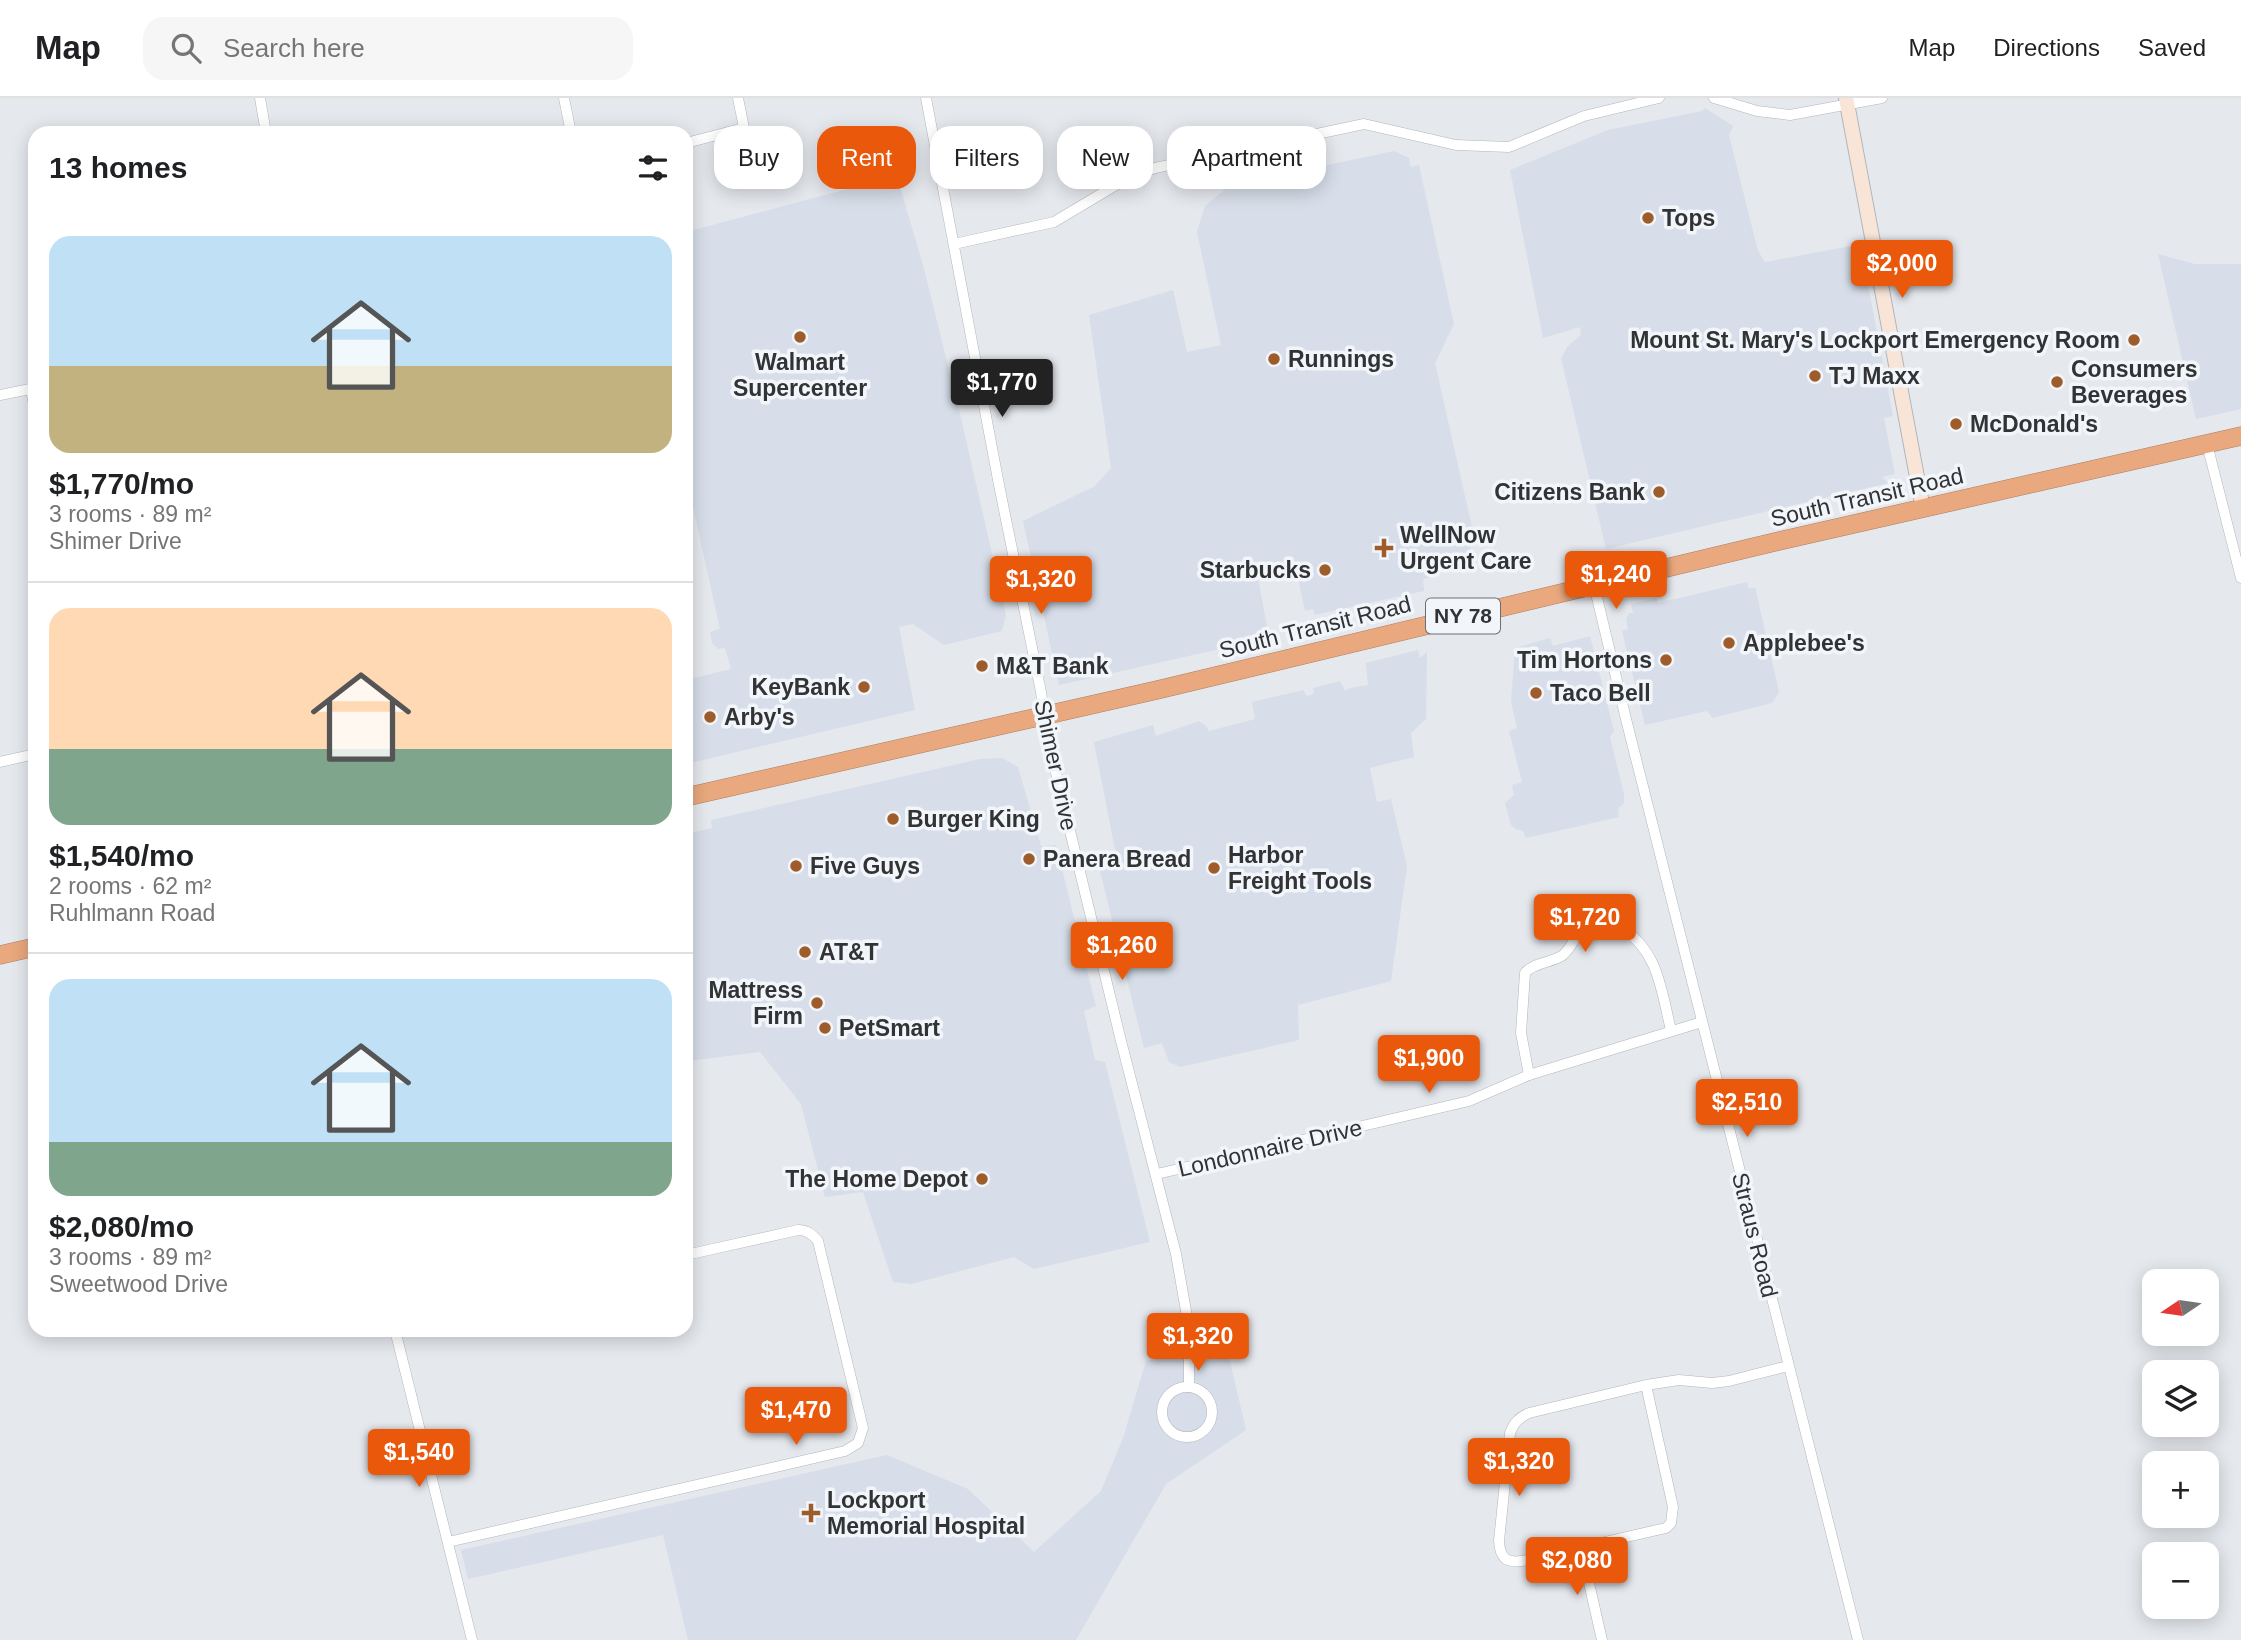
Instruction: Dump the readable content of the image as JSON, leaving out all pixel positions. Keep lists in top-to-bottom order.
{
  "streets": {
    "highway": ["South Transit Road", "NY 78"],
    "street": ["Shimer Drive", "Londonnaire Drive", "Straus Road"]
  },
  "crossings": [
    ["South Transit Road", "Shimer Drive"],
    ["South Transit Road", "Straus Road"],
    ["Shimer Drive", "Londonnaire Drive"],
    ["Londonnaire Drive", "Straus Road"]
  ],
  "places": {
    "other": [
      "Tops",
      "Walmart Supercenter",
      "Mount St. Mary's Lockport Emergency Room",
      "Runnings",
      "TJ Maxx",
      "Consumers Beverages",
      "McDonald's",
      "Citizens Bank",
      "Starbucks",
      "Applebee's",
      "Tim Hortons",
      "M&T Bank",
      "KeyBank",
      "Taco Bell",
      "Arby's",
      "Burger King",
      "Panera Bread",
      "Five Guys",
      "Harbor Freight Tools",
      "AT&T",
      "Mattress Firm",
      "PetSmart",
      "The Home Depot"
    ],
    "health": ["WellNow Urgent Care", "Lockport Memorial Hospital"]
  },
  "north": "left",
  "page": {
    "header": "Map",
    "search": "Search here",
    "nav": ["Map", "Directions", "Saved"],
    "chip": [
      "Buy",
      "Rent",
      "Filters",
      "New",
      "Apartment"
    ],
    "heading": "13 homes",
    "list": [
      {
        "name": "$1,770/mo",
        "note": "3 rooms · 89 m² · Shimer Drive"
      },
      {
        "name": "$1,540/mo",
        "note": "2 rooms · 62 m² · Ruhlmann Road"
      },
      {
        "name": "$2,080/mo",
        "note": "3 rooms · 89 m² · Sweetwood Drive"
      }
    ],
    "price": [
      "$2,000",
      "$1,770",
      "$1,240",
      "$1,320",
      "$1,720",
      "$1,260",
      "$1,900",
      "$2,510",
      "$1,320",
      "$1,470",
      "$1,540",
      "$1,320",
      "$2,080"
    ],
    "map_buttons": ["+", "−"]
  }
}
